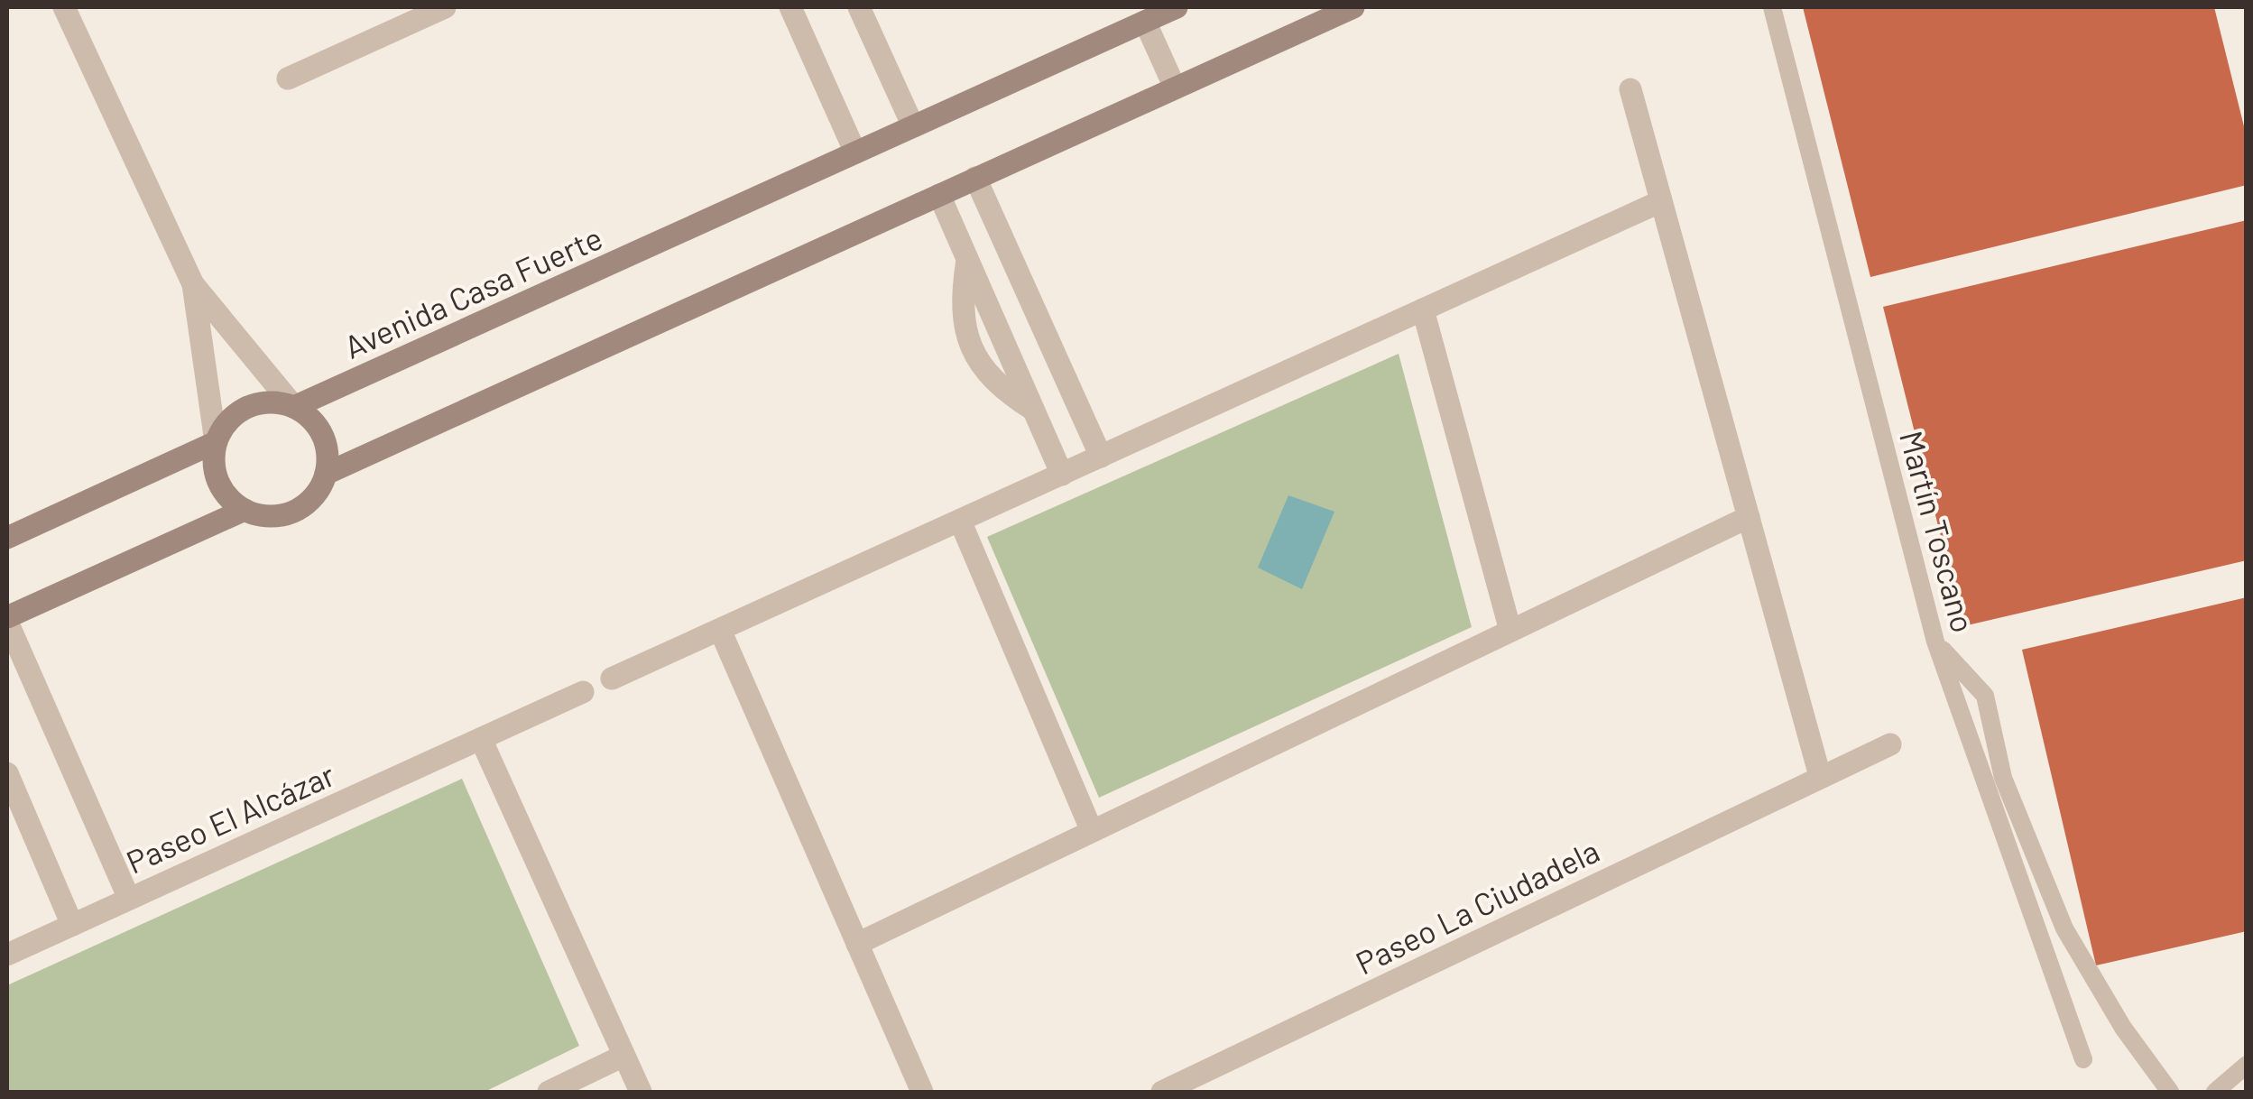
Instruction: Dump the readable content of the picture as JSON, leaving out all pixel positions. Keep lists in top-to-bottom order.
{
  "streets": {
    "street": ["Avenida Casa Fuerte", "Paseo El Alcázar", "Paseo La Ciudadela"],
    "lane": ["Martín Toscano"]
  }
}
